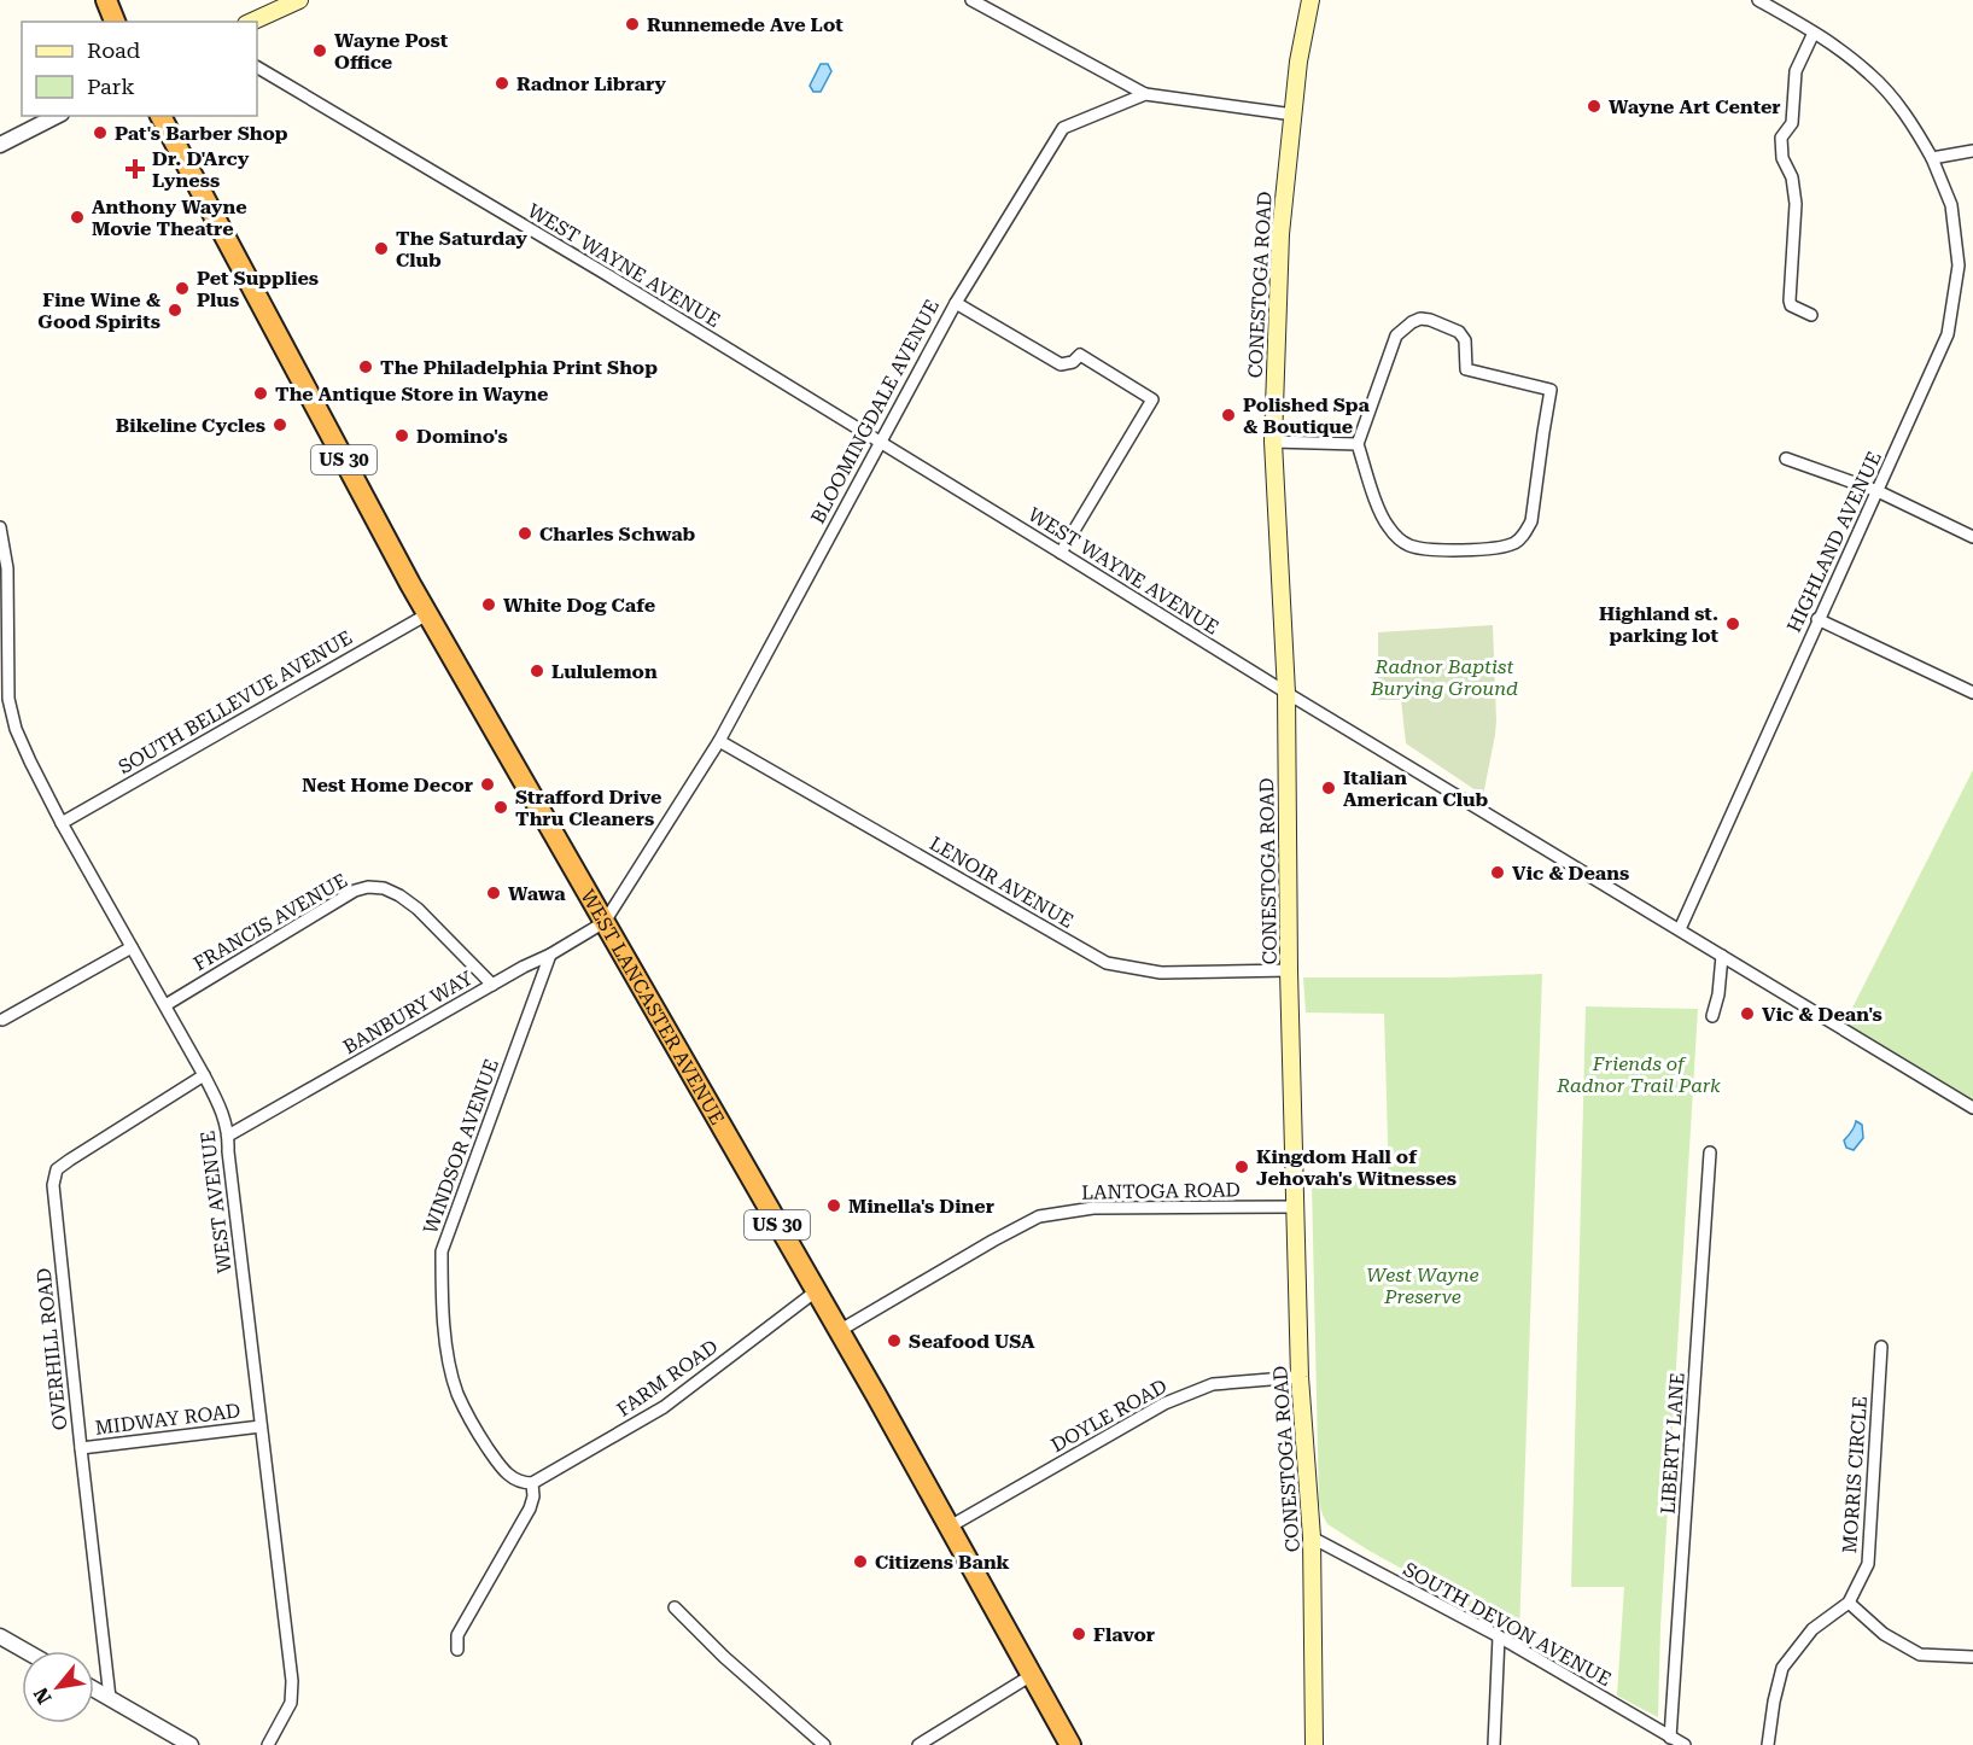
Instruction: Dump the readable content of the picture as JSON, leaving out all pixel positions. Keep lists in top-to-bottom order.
{
  "streets": {
    "highway": ["US 30", "WEST LANCASTER AVENUE"],
    "main road": ["CONESTOGA ROAD"],
    "street": [
      "WEST WAYNE AVENUE",
      "BLOOMINGDALE AVENUE",
      "HIGHLAND AVENUE",
      "SOUTH BELLEVUE AVENUE",
      "LENOIR AVENUE",
      "FRANCIS AVENUE",
      "BANBURY WAY",
      "WINDSOR AVENUE",
      "LANTOGA ROAD",
      "WEST AVENUE",
      "OVERHILL ROAD",
      "FARM ROAD",
      "DOYLE ROAD",
      "MIDWAY ROAD",
      "LIBERTY LANE",
      "MORRIS CIRCLE",
      "SOUTH DEVON AVENUE"
    ]
  },
  "crossings": [
    ["WEST WAYNE AVENUE", "CONESTOGA ROAD"],
    ["WEST WAYNE AVENUE", "BLOOMINGDALE AVENUE"],
    ["WEST WAYNE AVENUE", "HIGHLAND AVENUE"],
    ["CONESTOGA ROAD", "LENOIR AVENUE"],
    ["CONESTOGA ROAD", "LANTOGA ROAD"],
    ["CONESTOGA ROAD", "DOYLE ROAD"],
    ["CONESTOGA ROAD", "SOUTH DEVON AVENUE"],
    ["BLOOMINGDALE AVENUE", "LENOIR AVENUE"],
    ["BLOOMINGDALE AVENUE", "WEST LANCASTER AVENUE"],
    ["BLOOMINGDALE AVENUE", "BANBURY WAY"],
    ["SOUTH BELLEVUE AVENUE", "WEST LANCASTER AVENUE"],
    ["SOUTH BELLEVUE AVENUE", "WEST AVENUE"],
    ["FRANCIS AVENUE", "BANBURY WAY"],
    ["FRANCIS AVENUE", "WEST AVENUE"],
    ["WEST LANCASTER AVENUE", "BANBURY WAY"],
    ["WEST LANCASTER AVENUE", "LANTOGA ROAD"],
    ["WEST LANCASTER AVENUE", "FARM ROAD"],
    ["WEST LANCASTER AVENUE", "DOYLE ROAD"],
    ["BANBURY WAY", "WINDSOR AVENUE"],
    ["BANBURY WAY", "WEST AVENUE"],
    ["WINDSOR AVENUE", "FARM ROAD"],
    ["WEST AVENUE", "OVERHILL ROAD"],
    ["WEST AVENUE", "MIDWAY ROAD"],
    ["OVERHILL ROAD", "MIDWAY ROAD"],
    ["LIBERTY LANE", "SOUTH DEVON AVENUE"]
  ],
  "parks": ["Radnor Baptist Burying Ground", "Friends of Radnor Trail Park", "West Wayne Preserve"],
  "places": {
    "other": [
      "Runnemede Ave Lot",
      "Wayne Post Office",
      "Radnor Library",
      "Wayne Art Center",
      "Pat's Barber Shop",
      "Anthony Wayne Movie Theatre",
      "The Saturday Club",
      "Pet Supplies Plus",
      "Fine Wine & Good Spirits",
      "The Philadelphia Print Shop",
      "The Antique Store in Wayne",
      "Polished Spa & Boutique",
      "Bikeline Cycles",
      "Domino's",
      "Charles Schwab",
      "White Dog Cafe",
      "Highland st. parking lot",
      "Lululemon",
      "Nest Home Decor",
      "Italian American Club",
      "Strafford Drive Thru Cleaners",
      "Vic & Deans",
      "Wawa",
      "Vic & Dean's",
      "Kingdom Hall of Jehovah's Witnesses",
      "Minella's Diner",
      "Seafood USA",
      "Citizens Bank",
      "Flavor"
    ],
    "health": ["Dr. D'Arcy Lyness"]
  },
  "legend": ["Road", "Park"],
  "north": "bottom left"
}
